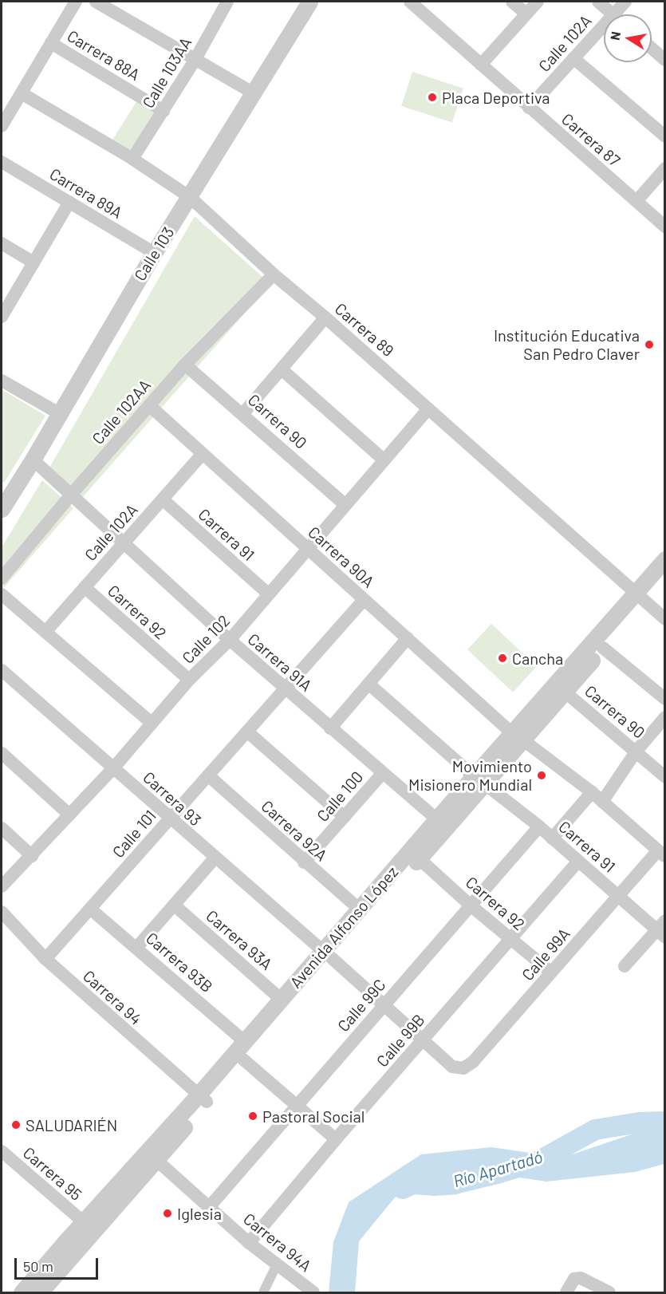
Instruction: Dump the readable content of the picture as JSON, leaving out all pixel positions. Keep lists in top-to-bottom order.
{
  "streets": {
    "street": [
      "Calle 102A",
      "Carrera 88A",
      "Calle 103AA",
      "Carrera 87",
      "Carrera 89A",
      "Calle 103",
      "Carrera 89",
      "Calle 102AA",
      "Carrera 90",
      "Carrera 91",
      "Carrera 90A",
      "Carrera 92",
      "Calle 102",
      "Carrera 91A",
      "Calle 100",
      "Carrera 93",
      "Carrera 92A",
      "Calle 101",
      "Avenida Alfonso López",
      "Carrera 93A",
      "Calle 99A",
      "Carrera 93B",
      "Carrera 94",
      "Calle 99C",
      "Calle 99B",
      "Carrera 95",
      "Carrera 94A"
    ]
  },
  "crossings": [
    ["Calle 102A", "Carrera 87"],
    ["Calle 102A", "Carrera 91"],
    ["Calle 102A", "Carrera 90A"],
    ["Calle 102A", "Carrera 92"],
    ["Calle 102A", "Carrera 91A"],
    ["Carrera 88A", "Calle 103AA"],
    ["Calle 103AA", "Carrera 89"],
    ["Carrera 89A", "Calle 103"],
    ["Calle 103", "Carrera 89"],
    ["Calle 103", "Carrera 91A"],
    ["Carrera 89", "Calle 102AA"],
    ["Carrera 89", "Calle 102"],
    ["Carrera 89", "Avenida Alfonso López"],
    ["Calle 102AA", "Carrera 90"],
    ["Calle 102AA", "Carrera 90A"],
    ["Calle 102AA", "Carrera 91A"],
    ["Carrera 90", "Calle 102"],
    ["Carrera 90", "Avenida Alfonso López"],
    ["Carrera 91", "Calle 102"],
    ["Carrera 91", "Avenida Alfonso López"],
    ["Carrera 91", "Calle 99A"],
    ["Carrera 91", "Calle 99C"],
    ["Carrera 91", "Calle 99B"],
    ["Carrera 90A", "Calle 102"],
    ["Carrera 90A", "Calle 101"],
    ["Carrera 90A", "Avenida Alfonso López"],
    ["Carrera 90A", "Calle 99A"],
    ["Carrera 92", "Calle 102"],
    ["Carrera 92", "Avenida Alfonso López"],
    ["Carrera 92", "Calle 99A"],
    ["Carrera 92", "Calle 99C"],
    ["Carrera 92", "Calle 99B"],
    ["Calle 102", "Carrera 91A"],
    ["Calle 102", "Carrera 93"],
    ["Carrera 91A", "Calle 100"],
    ["Carrera 91A", "Calle 101"],
    ["Carrera 91A", "Avenida Alfonso López"],
    ["Calle 100", "Carrera 92A"],
    ["Carrera 93", "Calle 101"],
    ["Carrera 93", "Avenida Alfonso López"],
    ["Carrera 93", "Calle 99A"],
    ["Carrera 93", "Calle 99C"],
    ["Carrera 93", "Calle 99B"],
    ["Carrera 92A", "Calle 101"],
    ["Carrera 92A", "Avenida Alfonso López"],
    ["Calle 101", "Carrera 93B"],
    ["Calle 101", "Carrera 94"],
    ["Avenida Alfonso López", "Carrera 93A"],
    ["Avenida Alfonso López", "Carrera 93B"],
    ["Avenida Alfonso López", "Carrera 94"],
    ["Avenida Alfonso López", "Carrera 95"],
    ["Avenida Alfonso López", "Carrera 94A"],
    ["Calle 99C", "Carrera 94A"],
    ["Calle 99B", "Carrera 94A"]
  ],
  "water": ["Río Apartadó"],
  "places": [
    "Placa Deportiva",
    "Institución Educativa San Pedro Claver",
    "Cancha",
    "Movimiento Misionero Mundial",
    "Pastoral Social",
    "SALUDARIÉN",
    "Iglesia"
  ],
  "scale_bar": "50 m",
  "north": "left"
}
